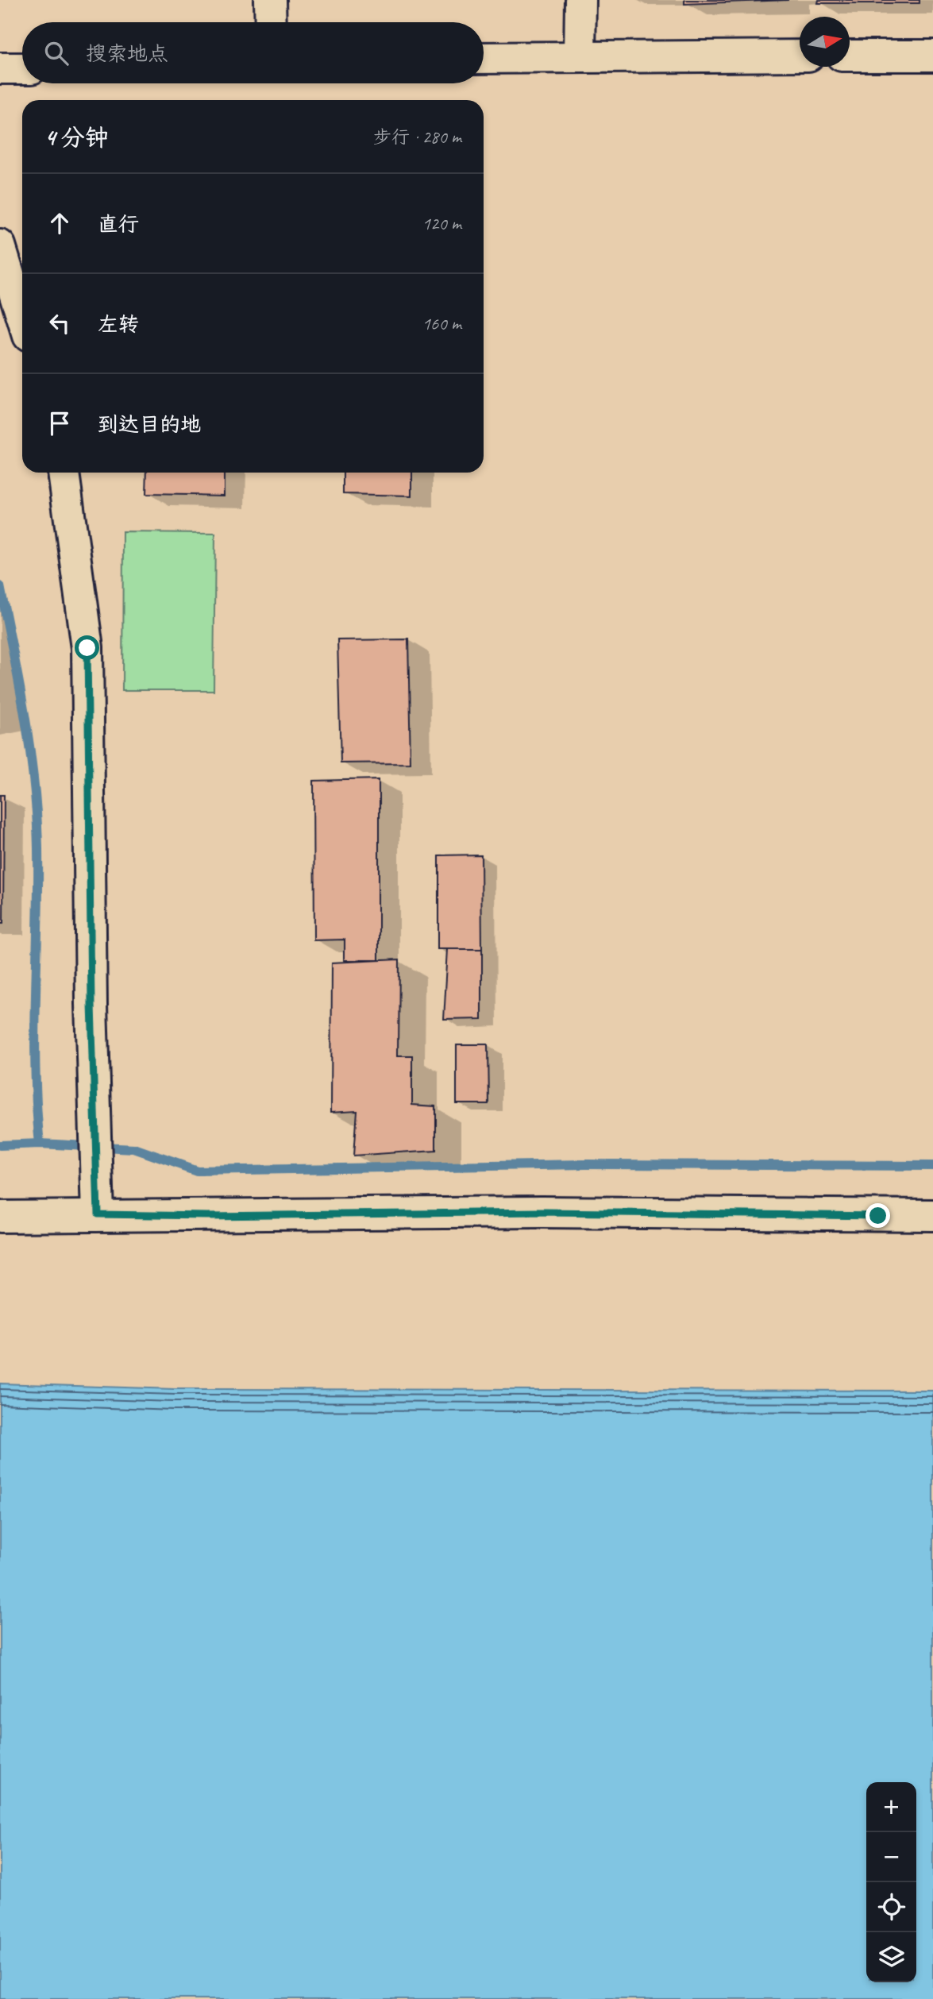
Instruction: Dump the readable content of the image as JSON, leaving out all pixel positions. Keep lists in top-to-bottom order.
{
  "north": "right",
  "page": {
    "search": "搜索地点",
    "heading": ["4 分钟", "步行 · 280 m"],
    "list": [
      ["直行", "120 m"],
      ["左转", "160 m"],
      "到达目的地"
    ],
    "map_buttons": ["+", "−"]
  }
}
